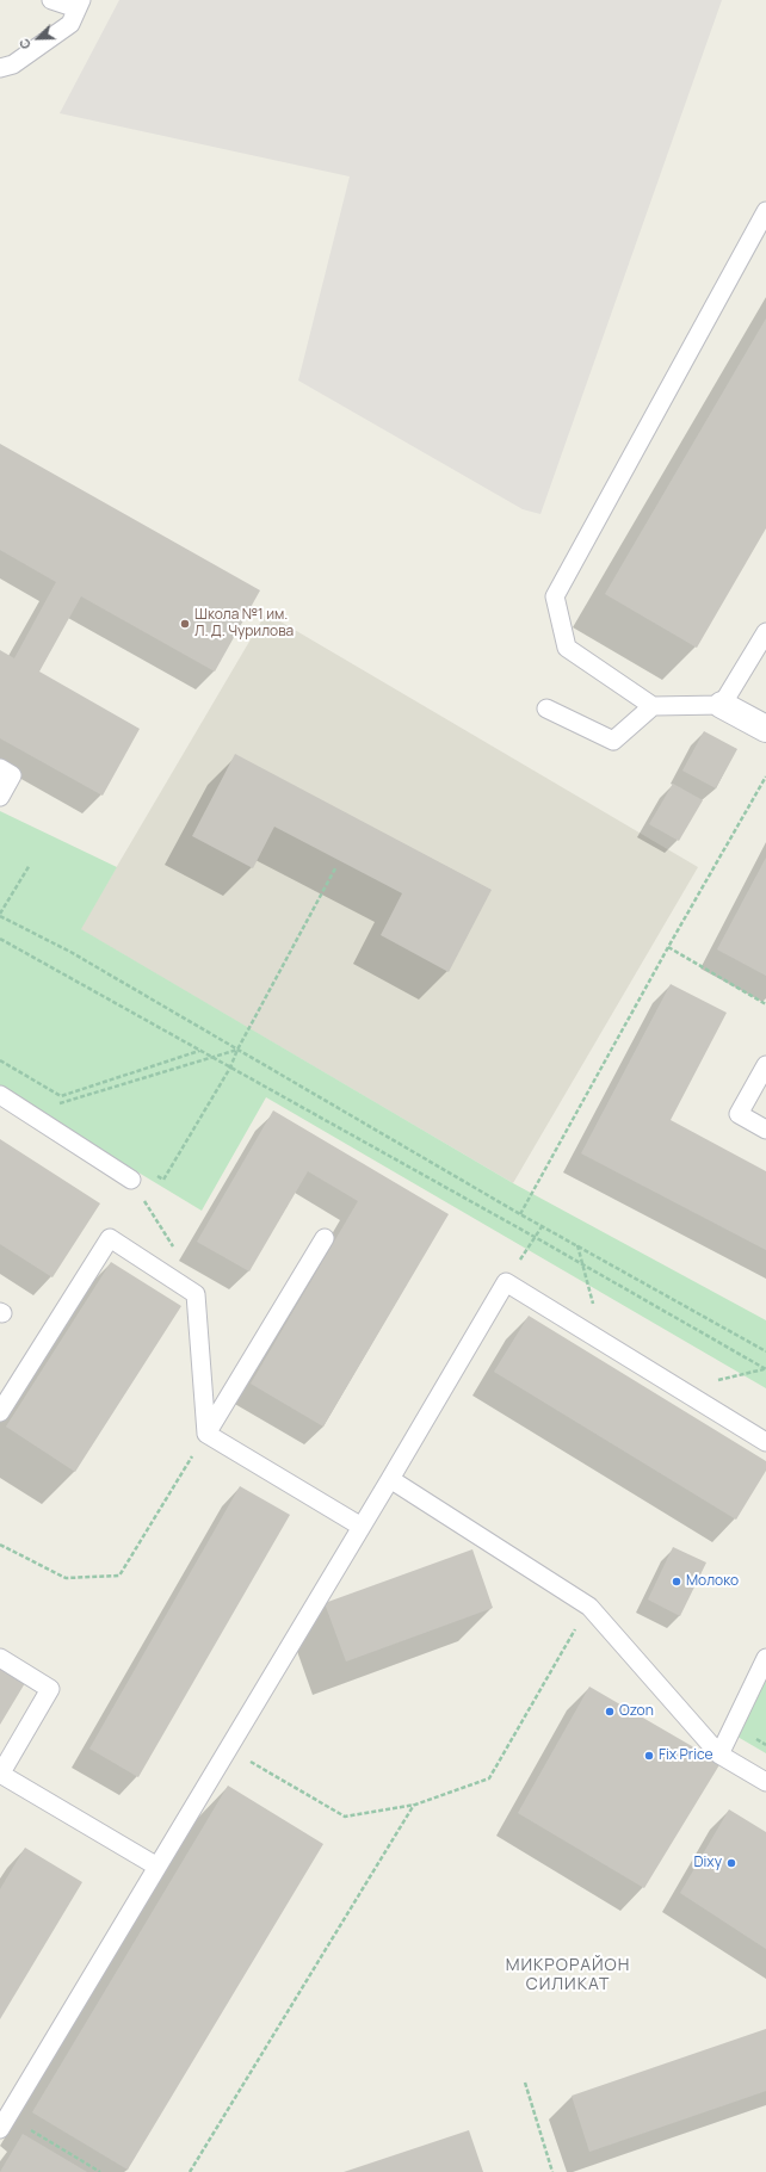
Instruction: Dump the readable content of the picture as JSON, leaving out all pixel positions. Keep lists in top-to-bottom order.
{
  "districts": ["МИКРОРАЙОН СИЛИКАТ"],
  "places": [
    "Школа №1 им. Л. Д. Чурилова",
    "Молоко",
    "Ozon",
    "Fix Price",
    "Dixy"
  ],
  "north": "bottom left"
}
